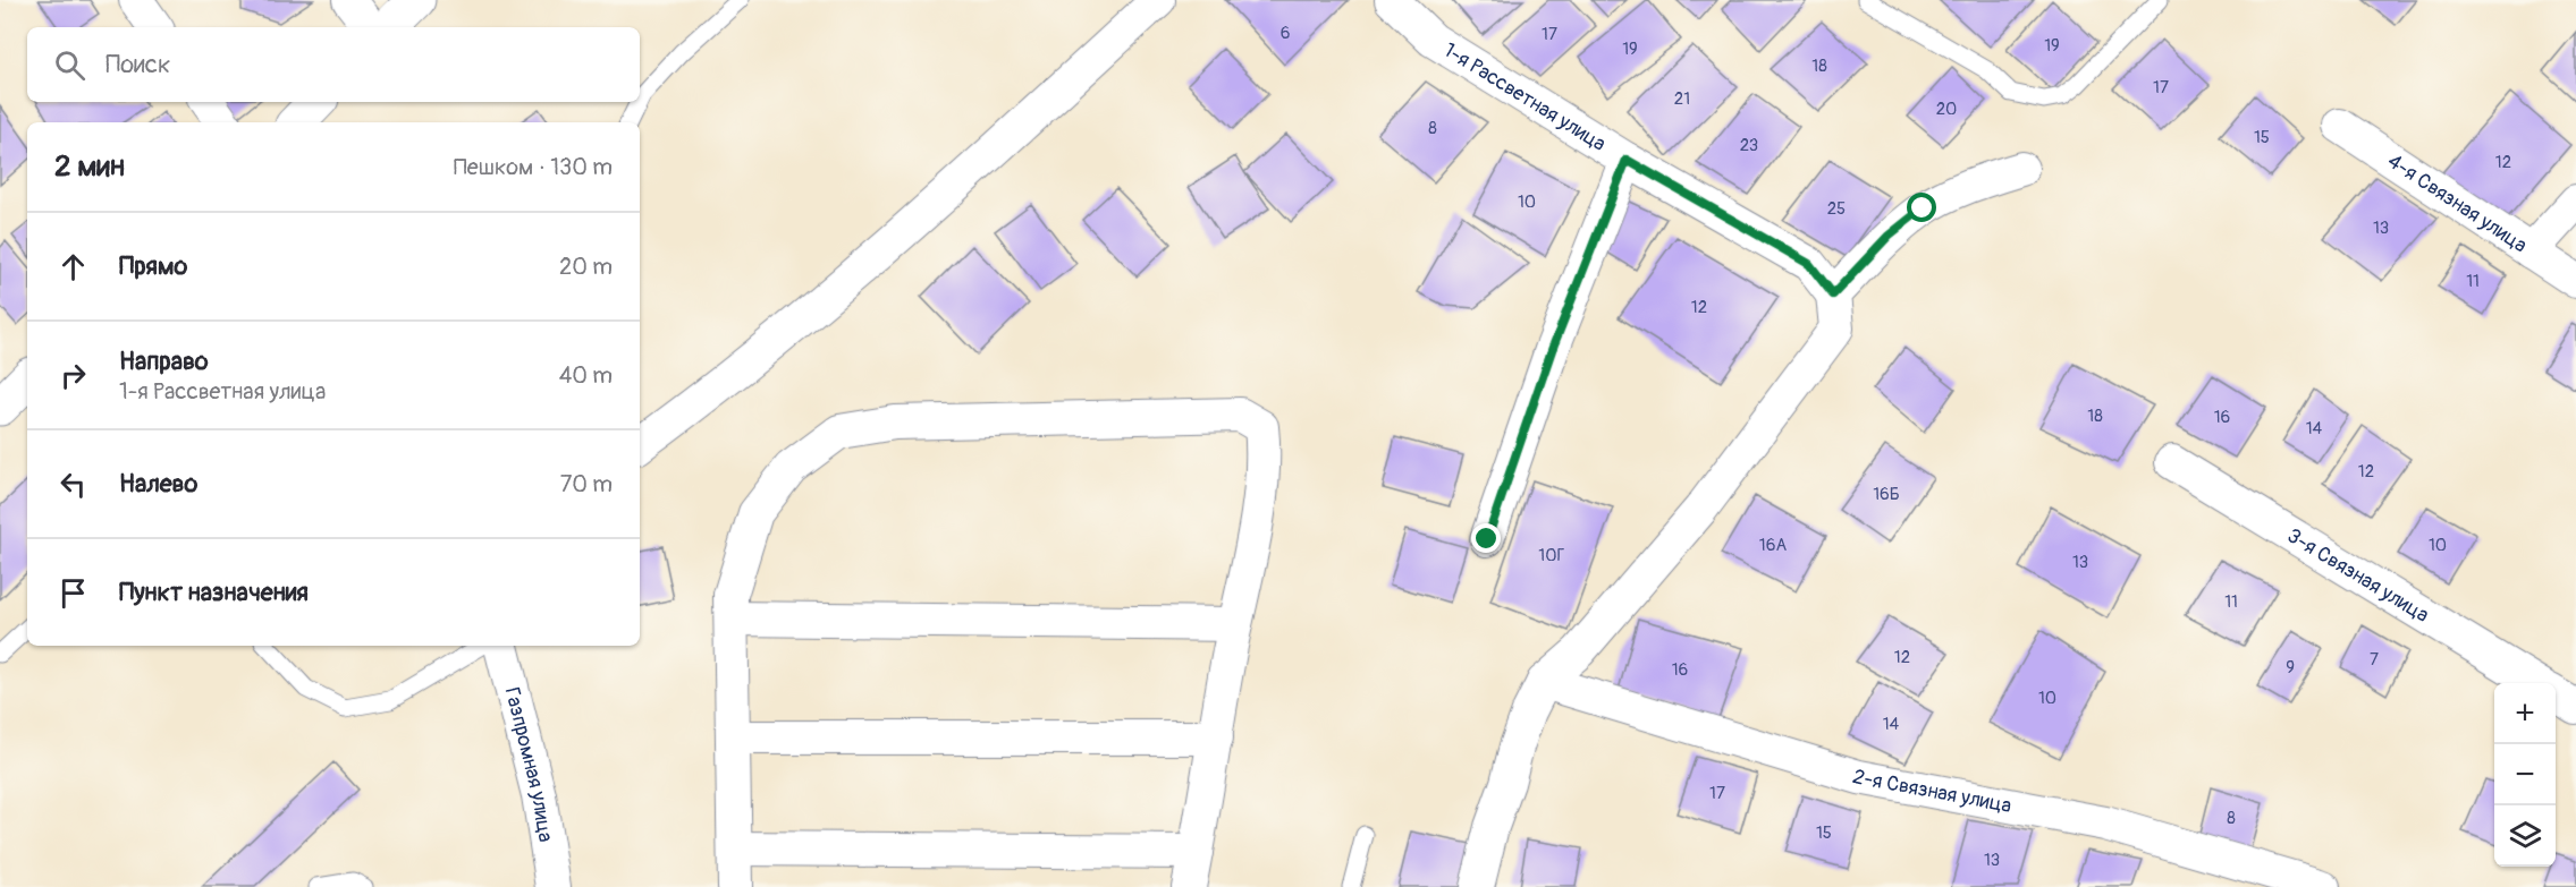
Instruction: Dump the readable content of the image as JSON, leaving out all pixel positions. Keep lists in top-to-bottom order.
{
  "streets": {
    "street": [
      "1-я Рассветная улица",
      "4-я Связная улица",
      "3-я Связная улица",
      "Газпромная улица",
      "2-я Связная улица"
    ]
  },
  "house_numbers": [
    "6",
    "17",
    "19",
    "19",
    "18",
    "17",
    "21",
    "20",
    "8",
    "15",
    "23",
    "12",
    "10",
    "25",
    "13",
    "11",
    "12",
    "18",
    "16",
    "14",
    "12",
    "16Б",
    "16А",
    "10",
    "10Г",
    "13",
    "11",
    "12",
    "7",
    "9",
    "16",
    "10",
    "14",
    "17",
    "8",
    "15",
    "13"
  ],
  "page": {
    "search": "Поиск",
    "heading": ["2 мин", "Пешком · 130 m"],
    "list": [
      ["Прямо", "20 m"],
      ["Направо", "1-я Рассветная улица", "40 m"],
      ["Налево", "70 m"],
      "Пункт назначения"
    ],
    "map_buttons": ["+", "−"]
  }
}
